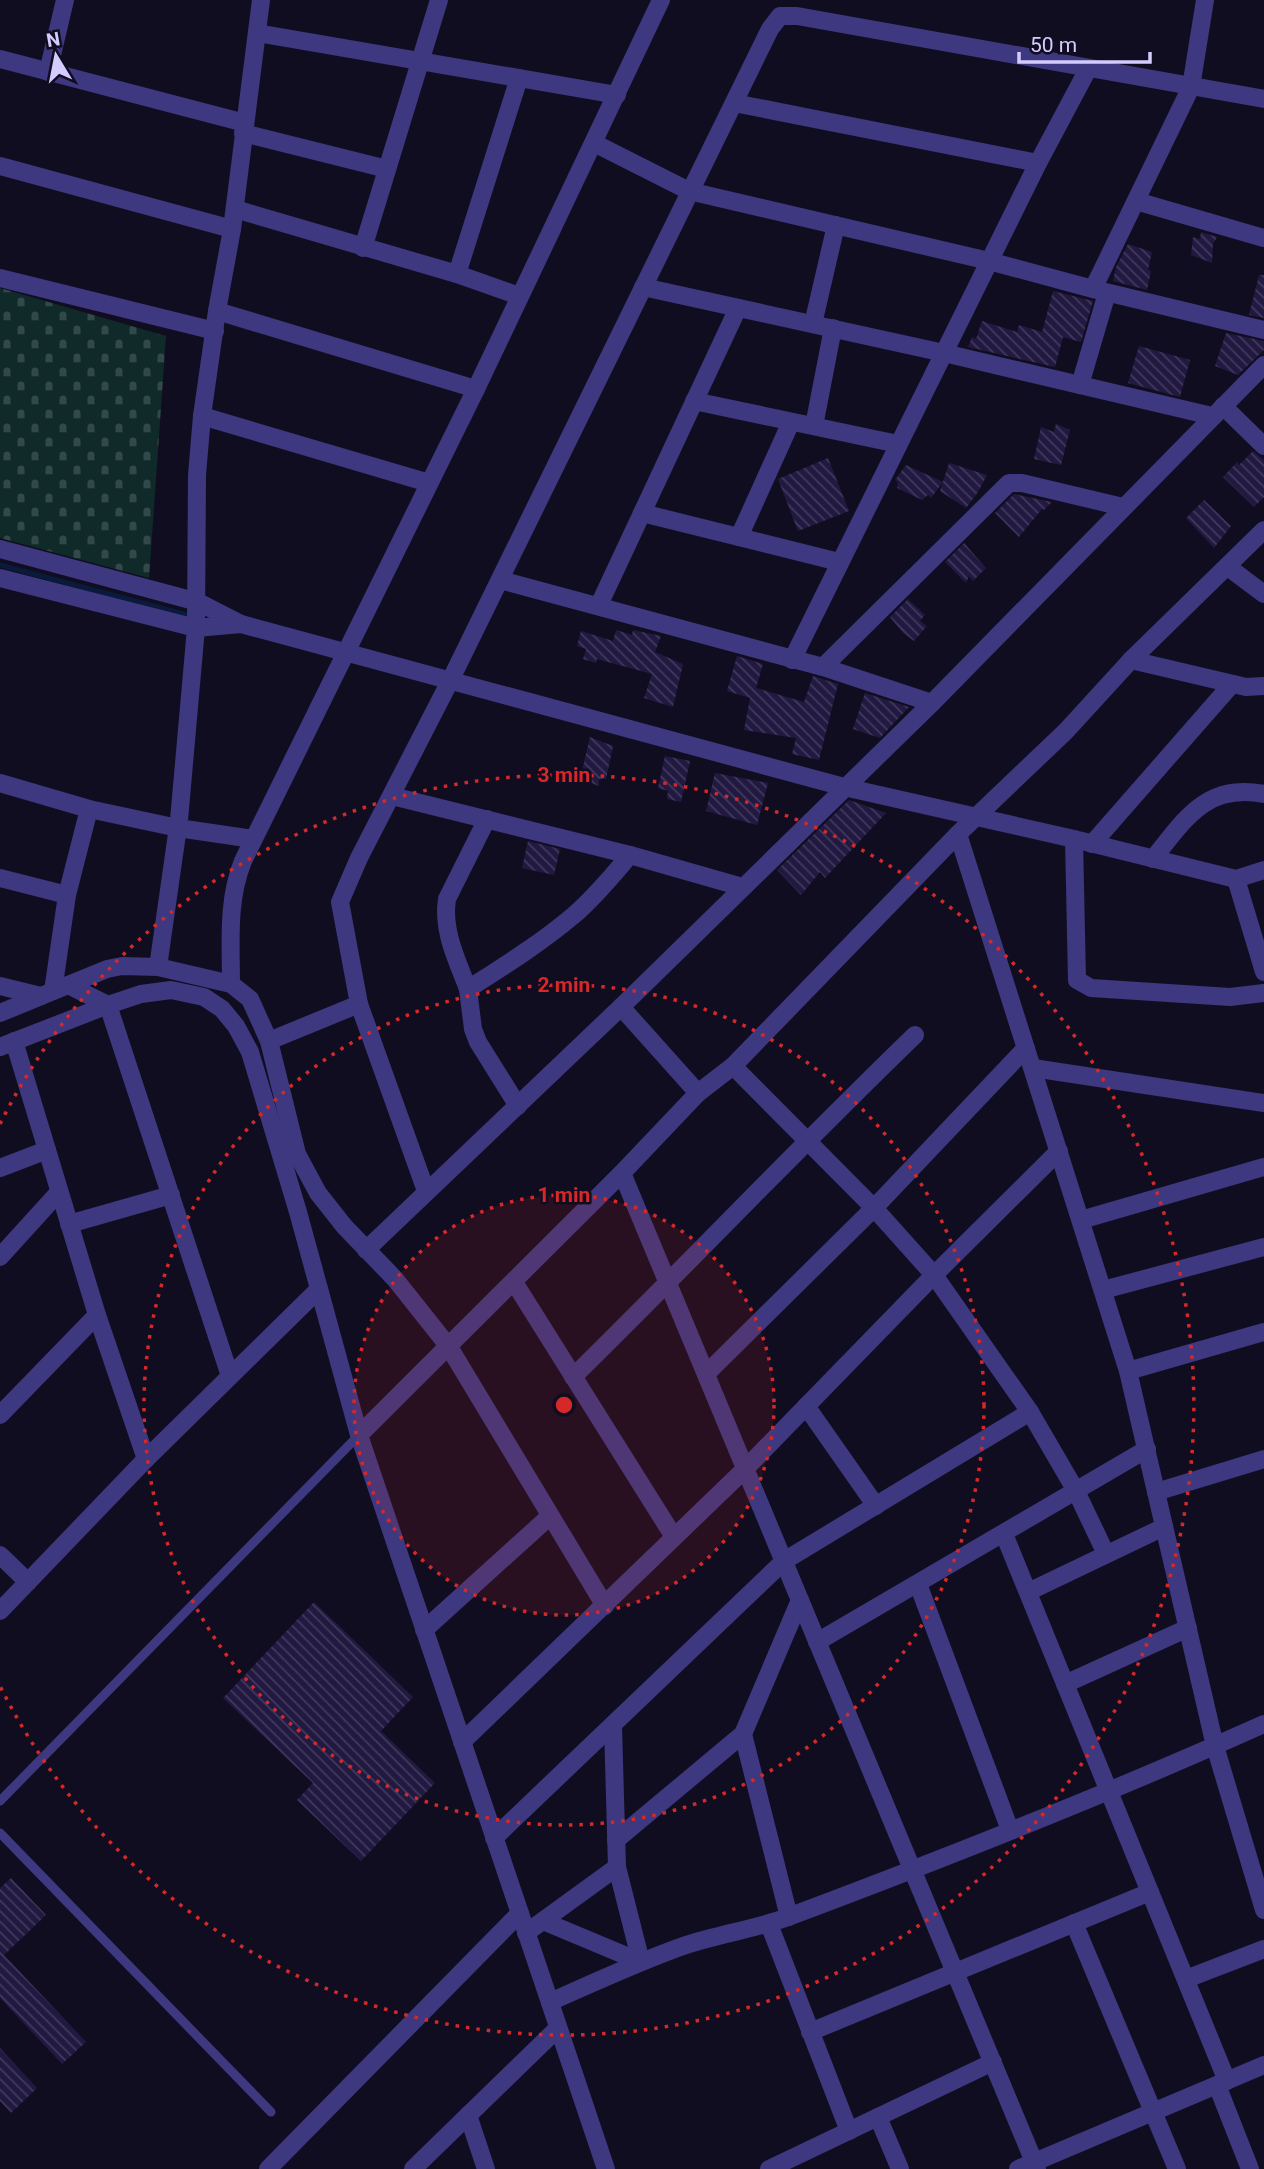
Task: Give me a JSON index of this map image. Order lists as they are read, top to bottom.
{
  "scale_bar": "50 m",
  "north": "top",
  "rings": ["3 min", "2 min", "1 min"]
}
